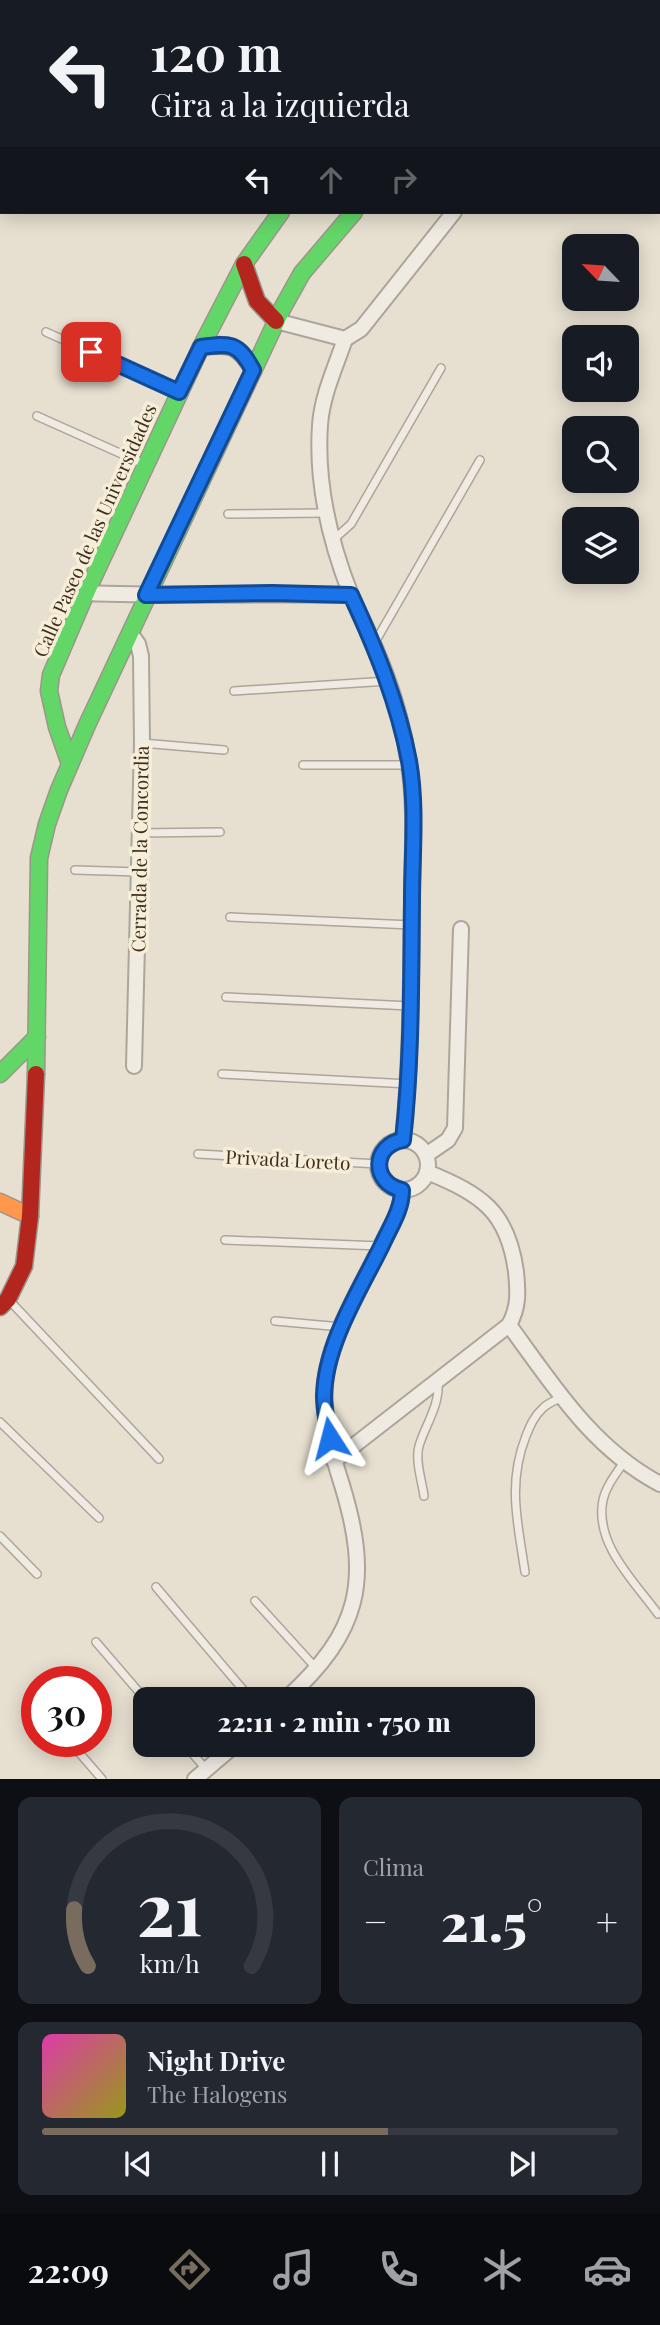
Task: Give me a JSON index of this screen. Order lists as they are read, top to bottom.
{
  "streets": {
    "street": ["Calle Paseo de las Universidades", "Cerrada de la Concordia"],
    "lane": ["Privada Loreto"]
  },
  "north": "top left",
  "page": {
    "turn": ["120 m", "Gira a la izquierda"],
    "limit": "30",
    "trip": "22:11 · 2 min · 750 m",
    "tile": "Clima",
    "heat": ["−", "21.5°", "+"],
    "song": ["Night Drive", "The Halogens"],
    "tabs": "22:09",
    "gauge": ["21", "km/h"]
  }
}
